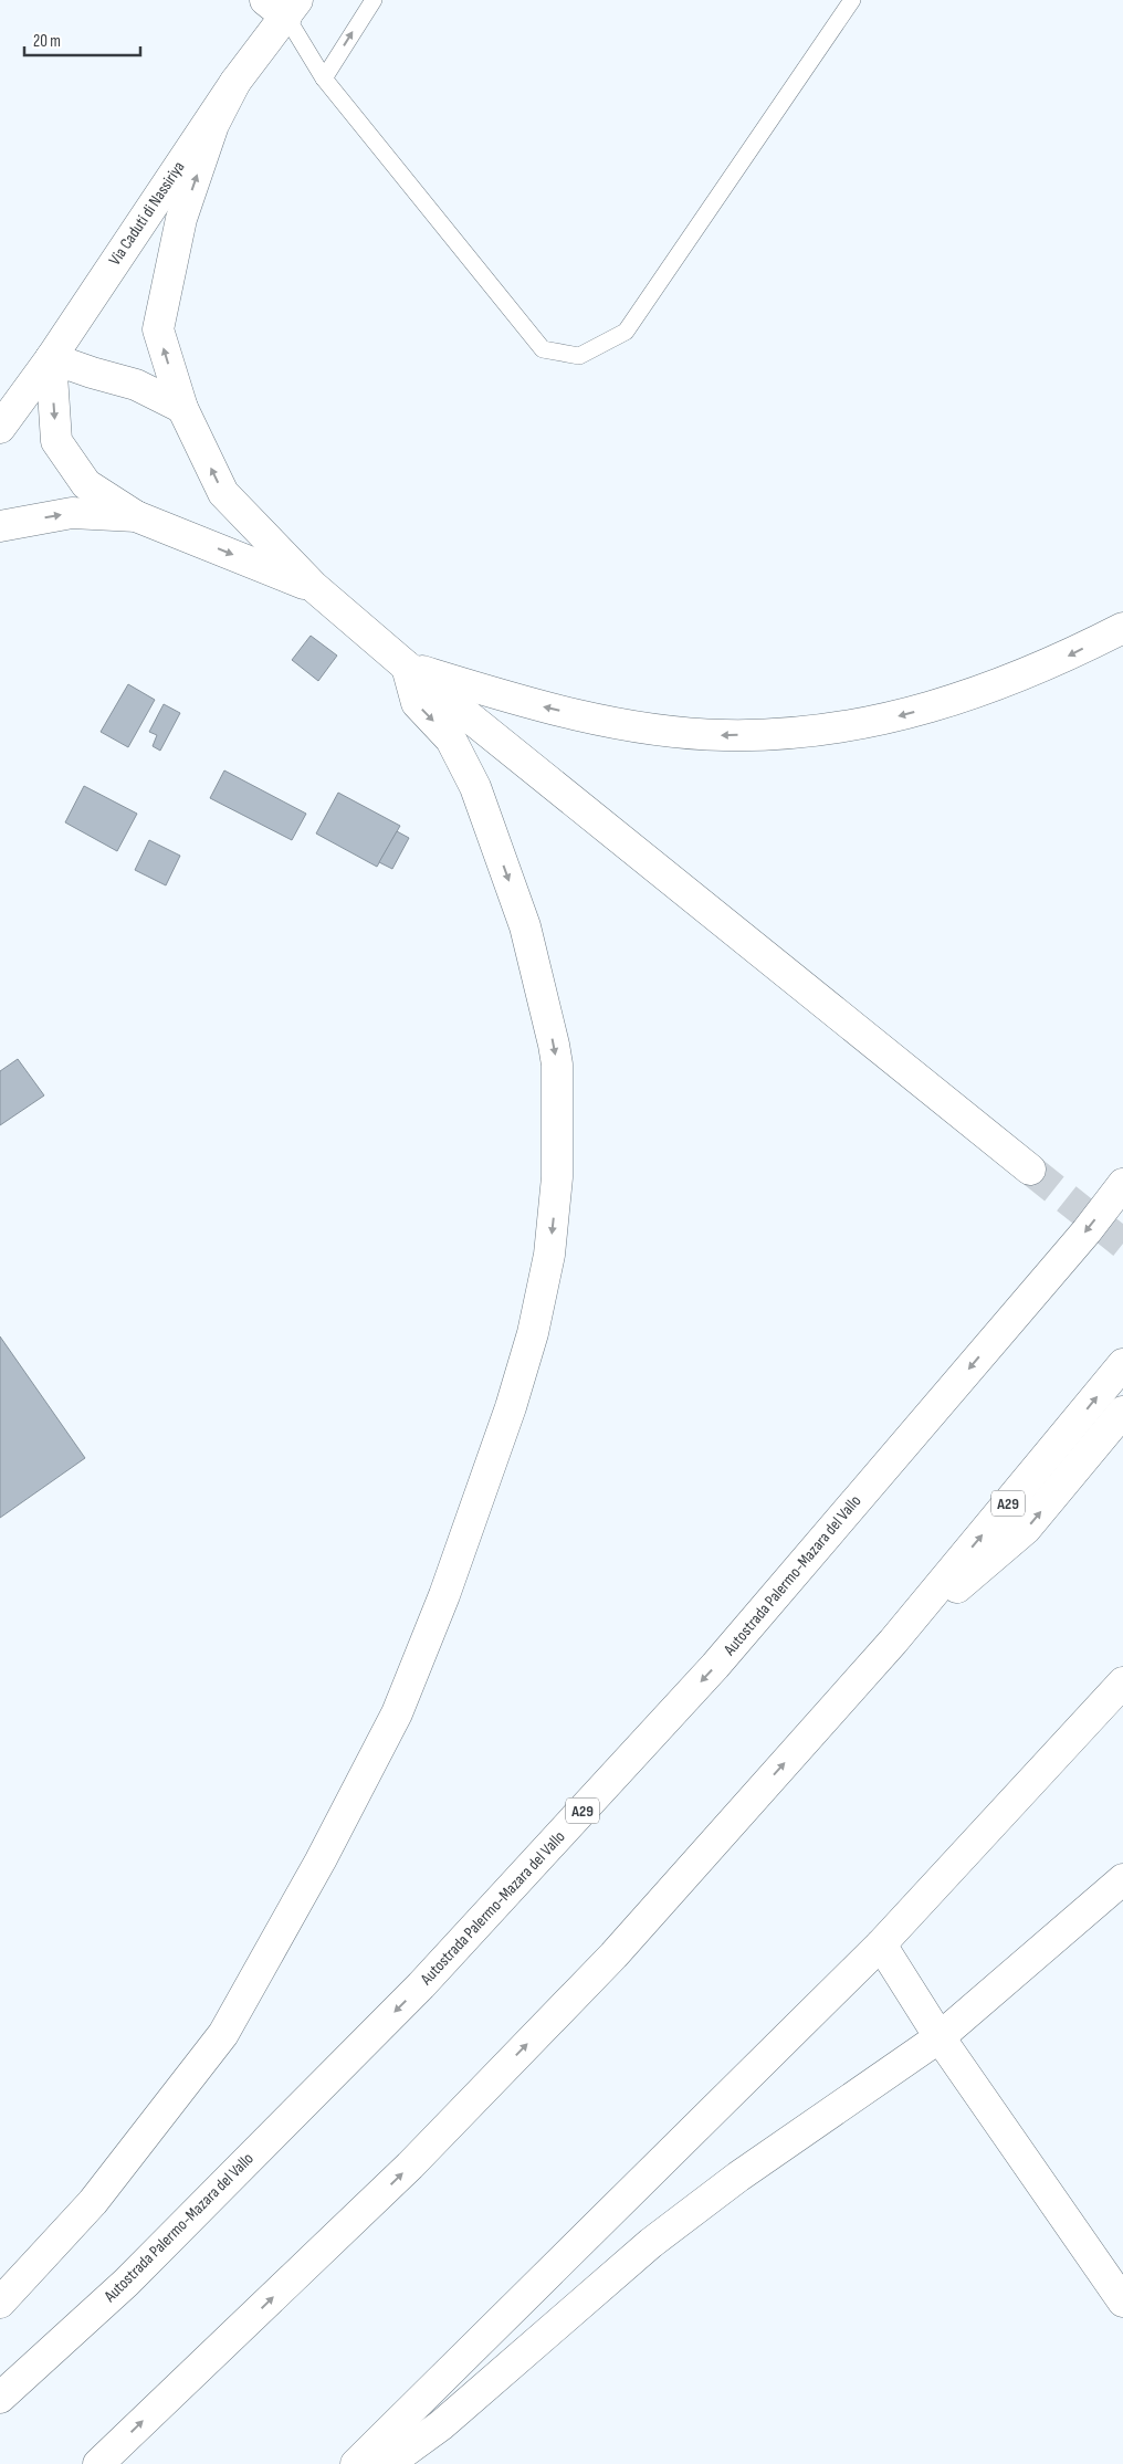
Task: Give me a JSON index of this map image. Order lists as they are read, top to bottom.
{
  "streets": {
    "main road": ["Via Caduti di Nassiriya", "A29", "Autostrada Palermo-Mazara del Vallo"]
  },
  "scale_bar": "20 m"
}
